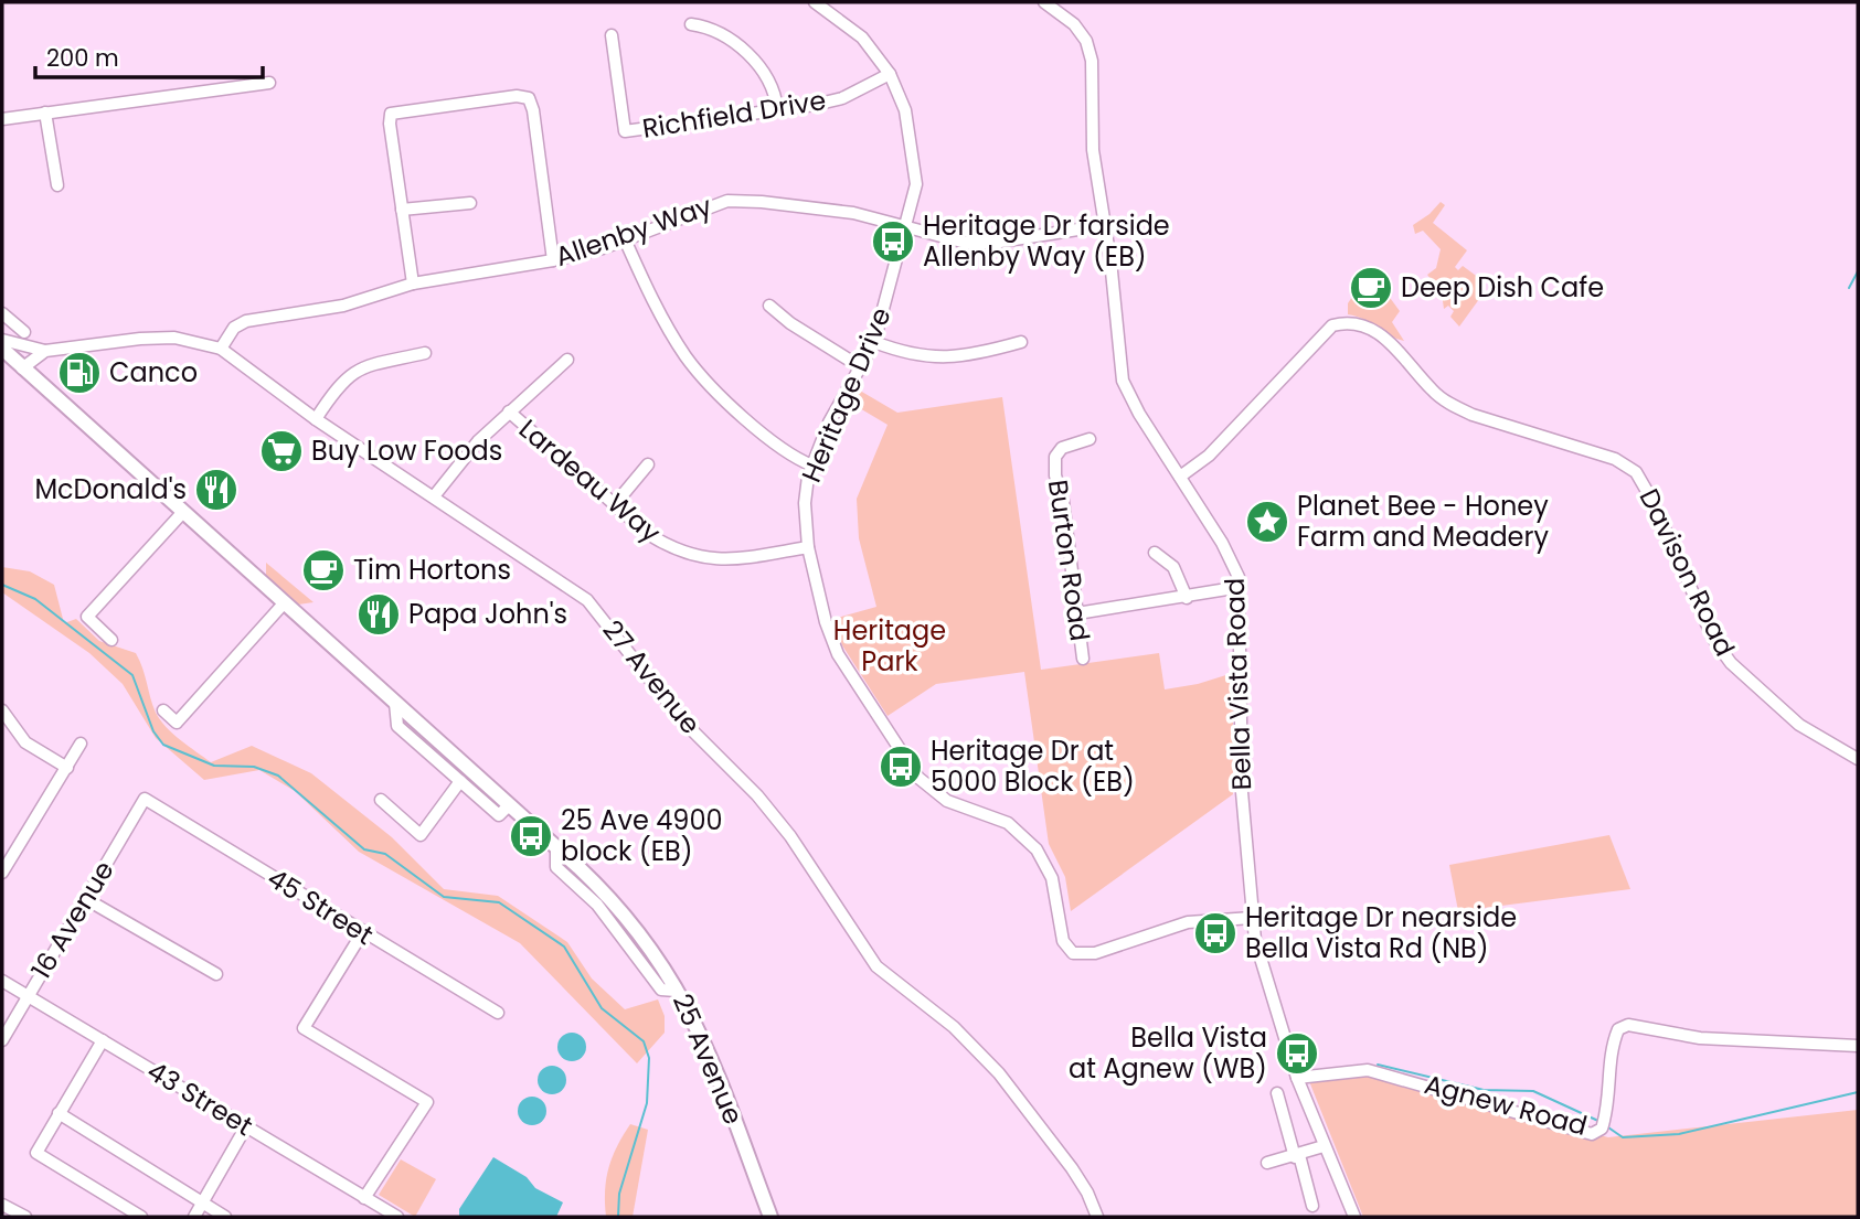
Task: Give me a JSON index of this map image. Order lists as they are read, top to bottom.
{
  "streets": {
    "main road": ["25 Avenue"],
    "street": [
      "Richfield Drive",
      "Allenby Way",
      "Heritage Drive",
      "Lardeau Way",
      "Burton Road",
      "Davison Road",
      "27 Avenue",
      "Bella Vista Road",
      "45 Street",
      "16 Avenue",
      "43 Street",
      "Agnew Road"
    ]
  },
  "crossings": [
    ["Richfield Drive", "Heritage Drive"],
    ["Allenby Way", "Heritage Drive"],
    ["Allenby Way", "27 Avenue"],
    ["Allenby Way", "Bella Vista Road"],
    ["Heritage Drive", "Lardeau Way"],
    ["Heritage Drive", "Bella Vista Road"],
    ["Davison Road", "Bella Vista Road"],
    ["Bella Vista Road", "Agnew Road"],
    ["45 Street", "16 Avenue"],
    ["16 Avenue", "43 Street"]
  ],
  "parks": ["Heritage Park"],
  "places": {
    "bus stop": [
      "Heritage Dr farside Allenby Way (EB)",
      "Heritage Dr at 5000 Block (EB)",
      "25 Ave 4900 block (EB)",
      "Heritage Dr nearside Bella Vista Rd (NB)",
      "Bella Vista at Agnew (WB)"
    ],
    "cafe": ["Deep Dish Cafe", "Tim Hortons"],
    "fuel station": ["Canco"],
    "supermarket": ["Buy Low Foods"],
    "restaurant": ["McDonald's", "Papa John's"],
    "place": ["Planet Bee - Honey Farm and Meadery"]
  },
  "scale_bar": "200 m"
}
